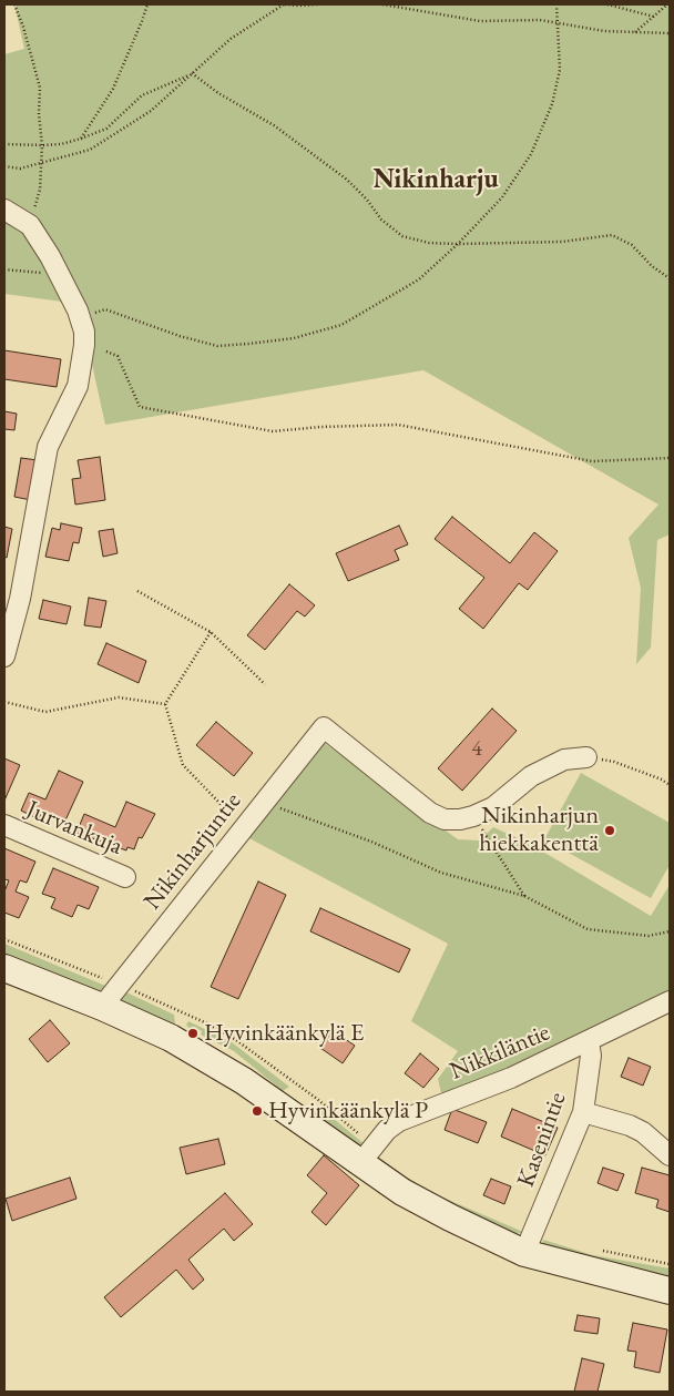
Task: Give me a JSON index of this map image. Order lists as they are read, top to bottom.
{
  "streets": {
    "street": [
      "Jurvankuja",
      "Nikinharjuntie",
      "Nikkiläntie",
      "Kasenintie"
    ]
  },
  "crossings": [
    ["Nikkiläntie", "Kasenintie"]
  ],
  "districts": ["Nikinharju"],
  "places": ["Nikinharjun hiekkakenttä", "Hyvinkäänkylä E", "Hyvinkäänkylä P"],
  "house_numbers": ["4"]
}
